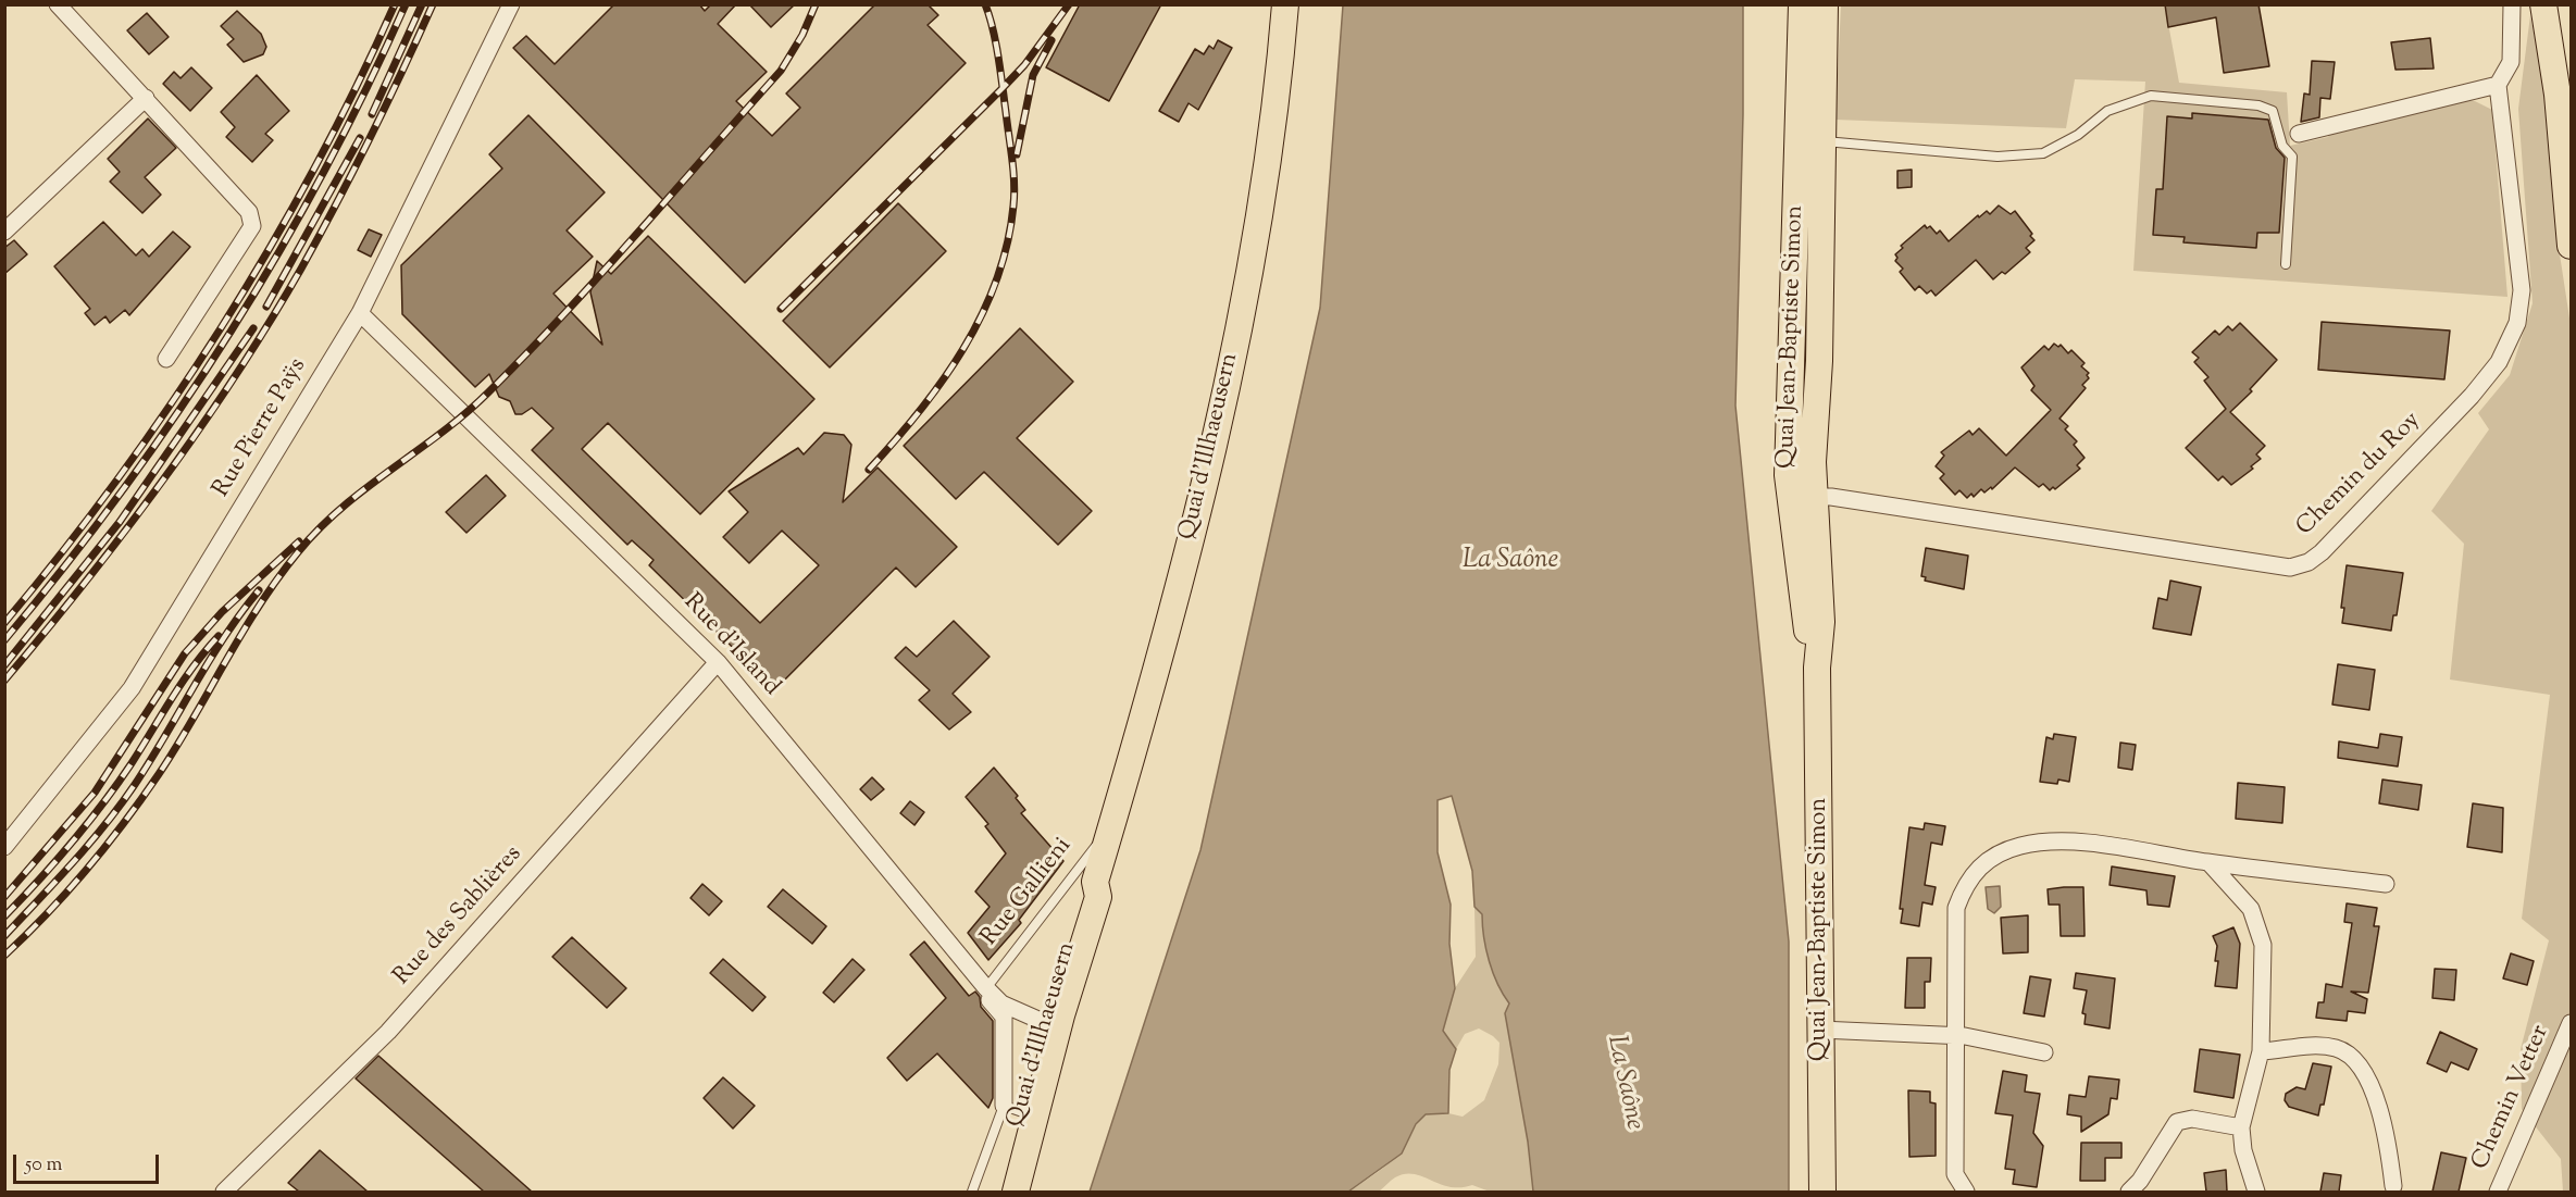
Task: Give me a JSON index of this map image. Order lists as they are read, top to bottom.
{
  "streets": {
    "main road": ["Quai Jean-Baptiste Simon", "Quai d'Illhaeusern"],
    "street": [
      "Rue Pierre Paÿs",
      "Chemin du Roy",
      "Rue d'Island",
      "Rue des Sablières",
      "Chemin Vetter"
    ],
    "lane": ["Rue Gallieni"]
  },
  "crossings": [
    ["Quai Jean-Baptiste Simon", "Chemin du Roy"],
    ["Rue Pierre Paÿs", "Rue d'Island"],
    ["Quai d'Illhaeusern", "Rue d'Island"],
    ["Quai d'Illhaeusern", "Rue Gallieni"],
    ["Rue d'Island", "Rue Gallieni"],
    ["Rue d'Island", "Rue des Sablières"]
  ],
  "water": ["La Saône"],
  "scale_bar": "50 m"
}
